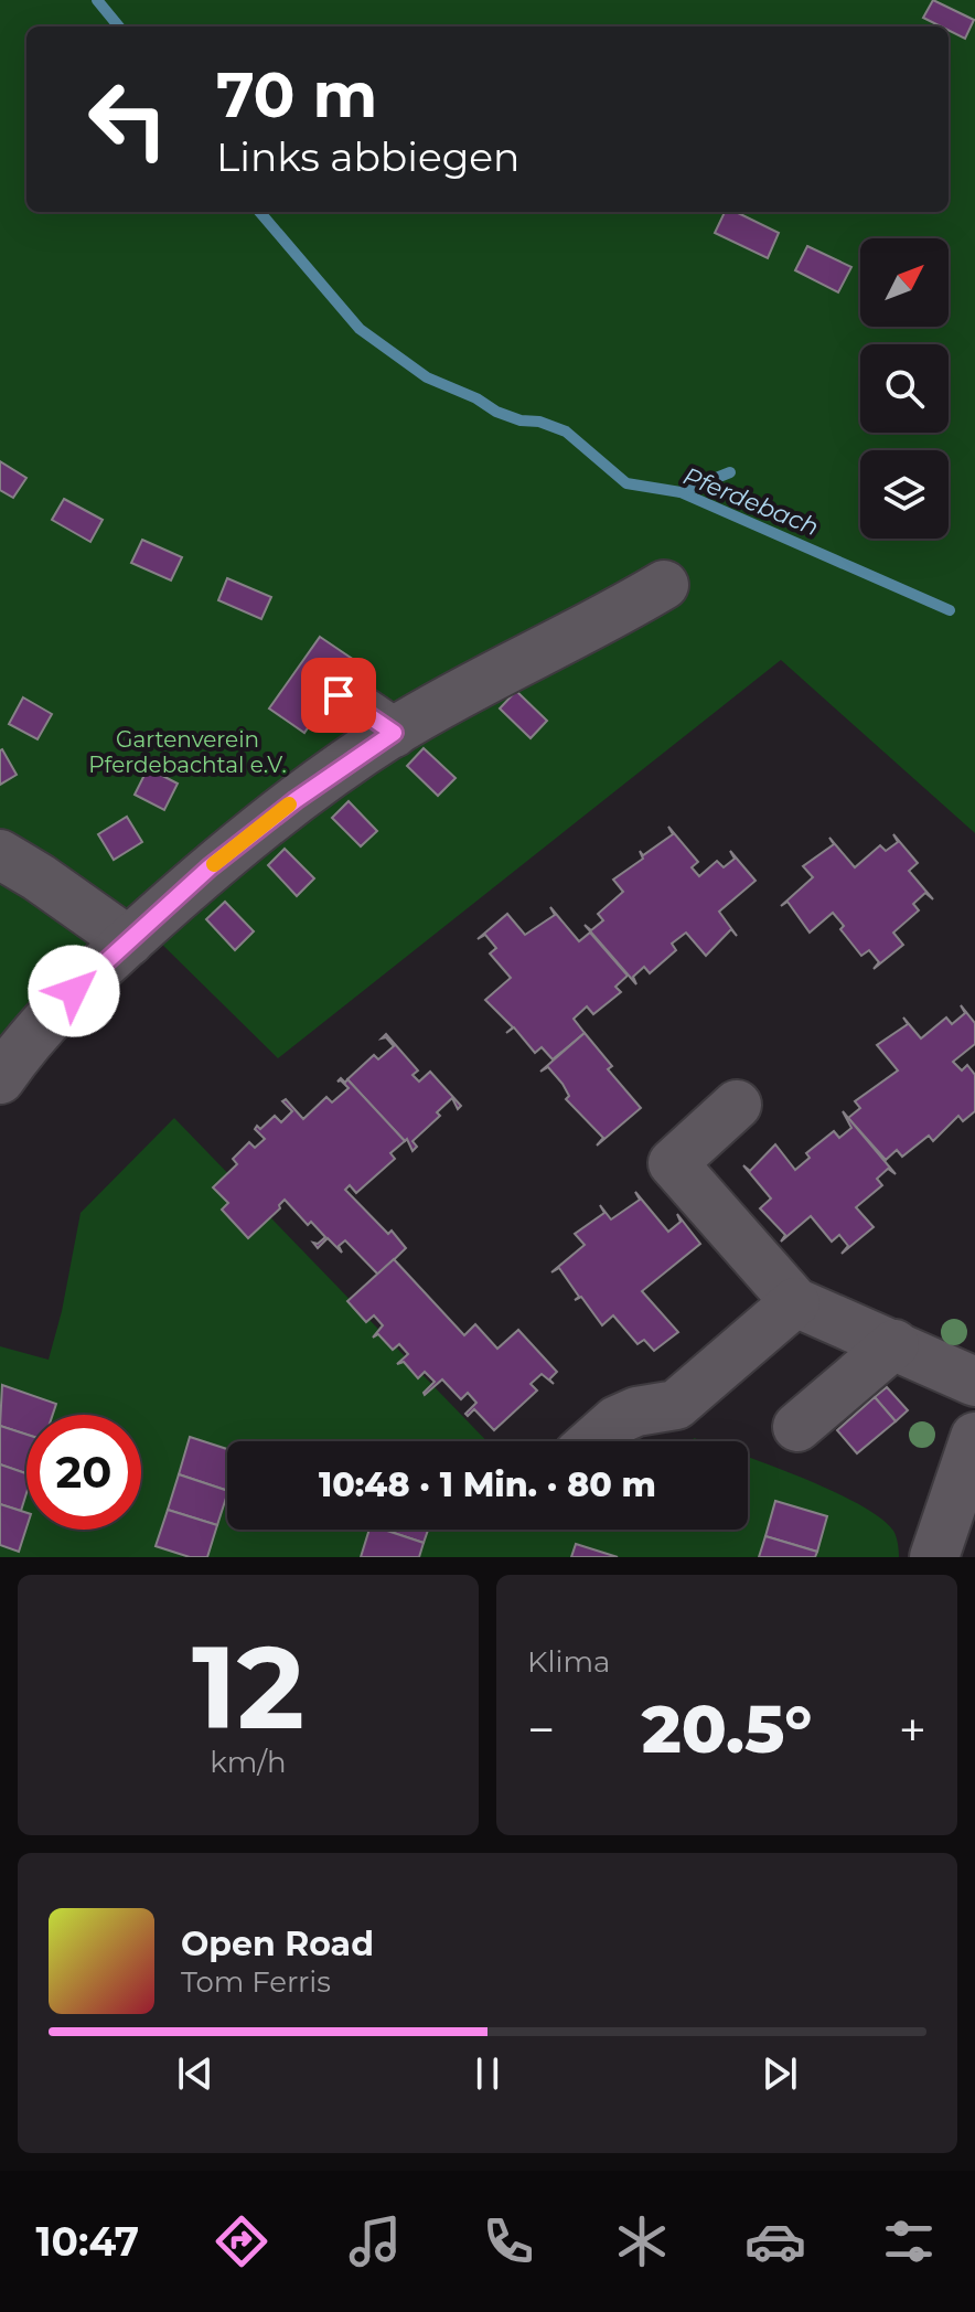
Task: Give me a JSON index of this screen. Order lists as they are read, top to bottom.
{
  "water": ["Pferdebach"],
  "parks": ["Gartenverein Pferdebachtal e.V."],
  "north": "top right",
  "page": {
    "turn": ["70 m", "Links abbiegen"],
    "limit": "20",
    "trip": "10:48 · 1 Min. · 80 m",
    "tile": [
      ["12", "km/h"],
      "Klima"
    ],
    "heat": ["−", "20.5°", "+"],
    "song": ["Open Road", "Tom Ferris"],
    "tabs": "10:47"
  }
}
